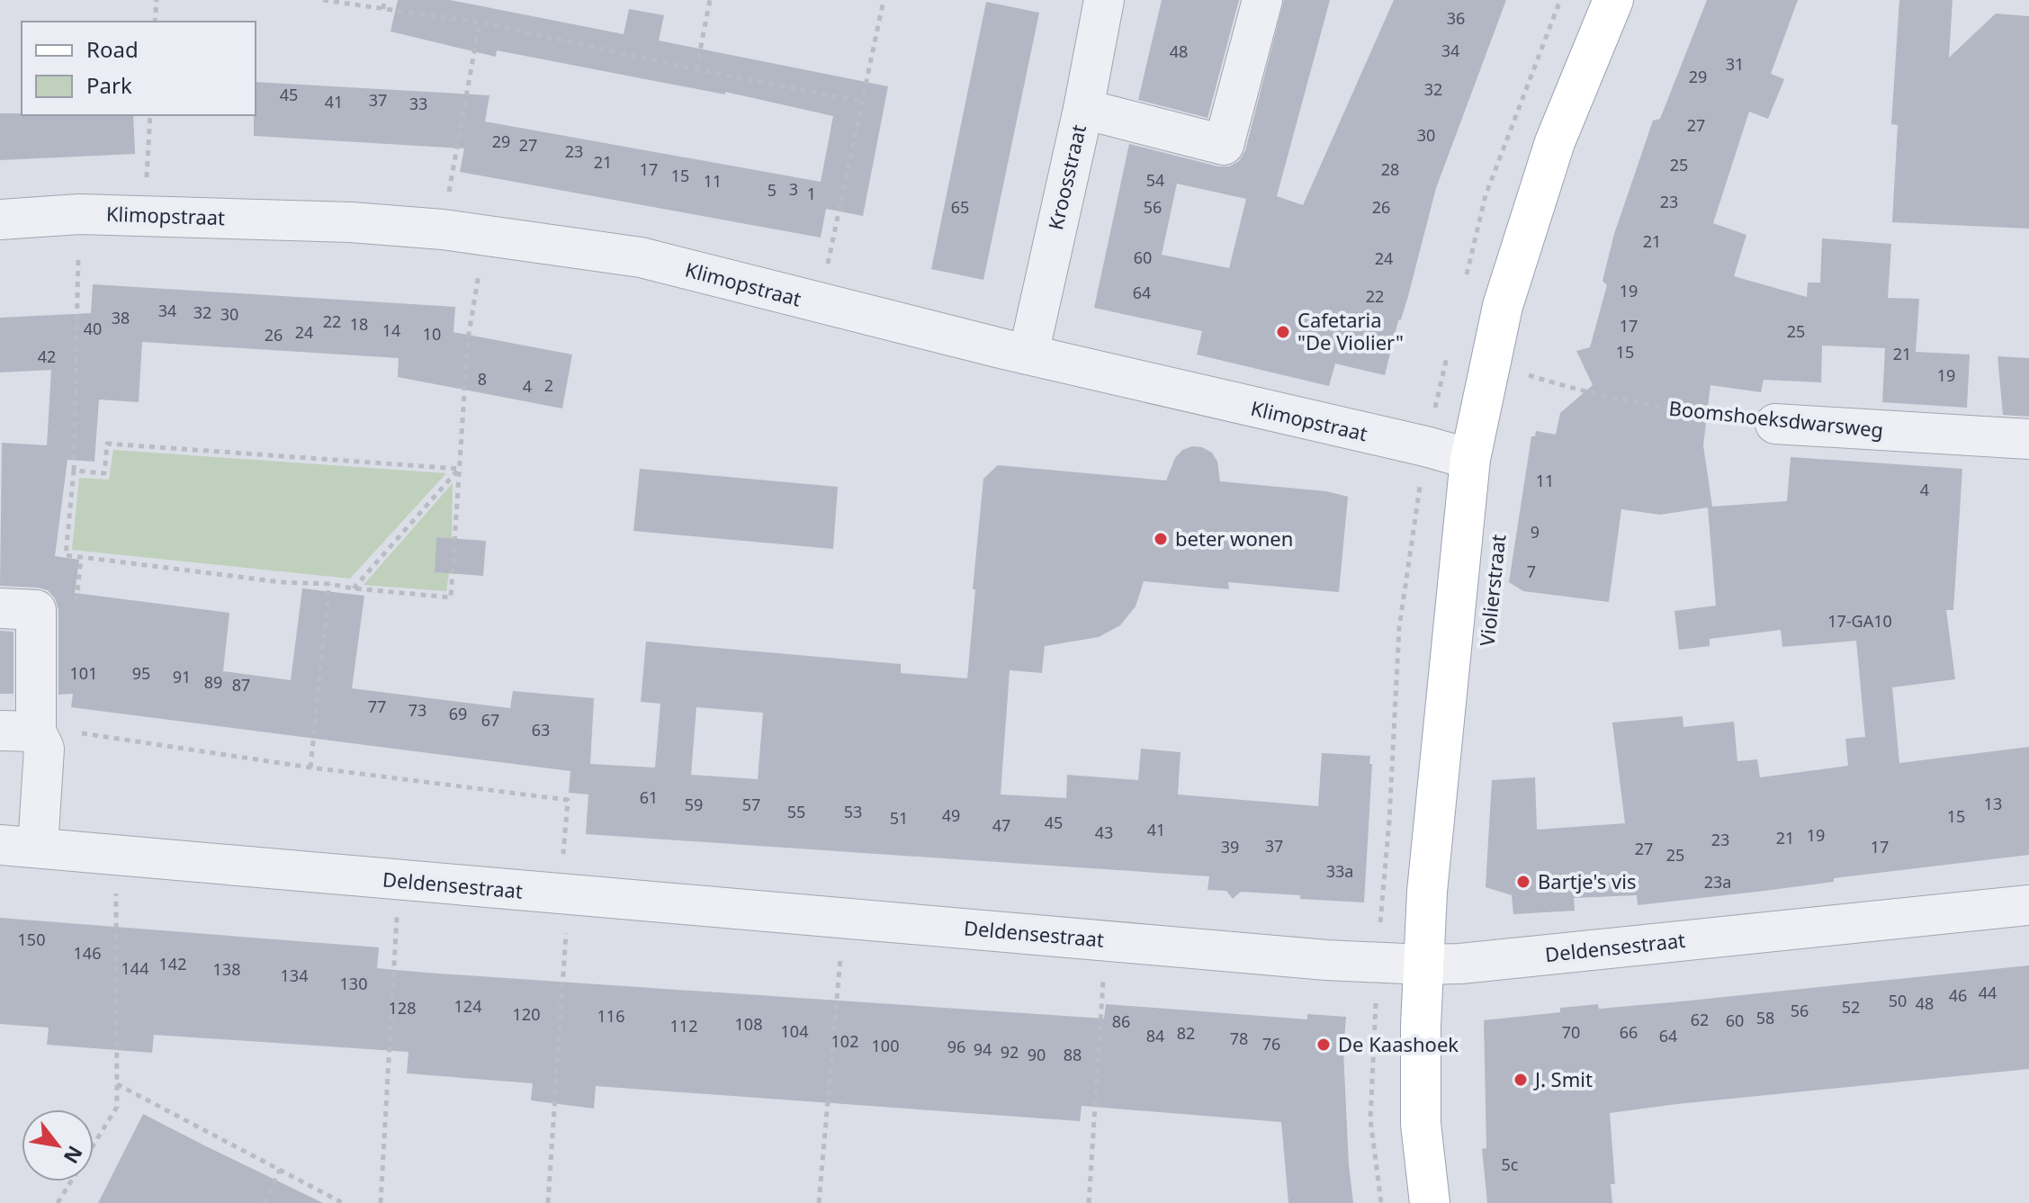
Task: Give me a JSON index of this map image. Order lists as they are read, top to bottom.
{
  "streets": {
    "main road": ["Violierstraat"],
    "street": [
      "Kroosstraat",
      "Klimopstraat",
      "Boomshoeksdwarsweg",
      "Deldensestraat"
    ]
  },
  "crossings": [
    ["Kroosstraat", "Klimopstraat"],
    ["Klimopstraat", "Violierstraat"],
    ["Violierstraat", "Deldensestraat"]
  ],
  "places": [
    "Cafetaria \"De Violier\"",
    "beter wonen",
    "Bartje's vis",
    "De Kaashoek",
    "J. Smit"
  ],
  "house_numbers": [
    "36",
    "34",
    "48",
    "31",
    "29",
    "32",
    "45",
    "37",
    "41",
    "33",
    "27",
    "30",
    "29",
    "27",
    "23",
    "21",
    "25",
    "17",
    "28",
    "15",
    "54",
    "11",
    "3",
    "5",
    "1",
    "23",
    "65",
    "56",
    "26",
    "21",
    "60",
    "24",
    "19",
    "64",
    "22",
    "34",
    "32",
    "30",
    "38",
    "22",
    "18",
    "17",
    "40",
    "14",
    "25",
    "24",
    "10",
    "26",
    "15",
    "21",
    "42",
    "19",
    "8",
    "2",
    "4",
    "11",
    "4",
    "9",
    "7",
    "17-GA10",
    "101",
    "95",
    "91",
    "89",
    "87",
    "77",
    "73",
    "69",
    "67",
    "63",
    "61",
    "13",
    "59",
    "57",
    "55",
    "53",
    "49",
    "15",
    "51",
    "45",
    "47",
    "41",
    "43",
    "19",
    "21",
    "23",
    "37",
    "39",
    "17",
    "27",
    "25",
    "33a",
    "23a",
    "150",
    "146",
    "142",
    "144",
    "138",
    "134",
    "130",
    "44",
    "46",
    "50",
    "48",
    "124",
    "52",
    "128",
    "56",
    "120",
    "116",
    "58",
    "62",
    "60",
    "86",
    "108",
    "112",
    "104",
    "70",
    "66",
    "82",
    "84",
    "64",
    "78",
    "102",
    "76",
    "100",
    "96",
    "94",
    "92",
    "90",
    "88",
    "5c"
  ],
  "legend": ["Road", "Park"],
  "north": "bottom right"
}
